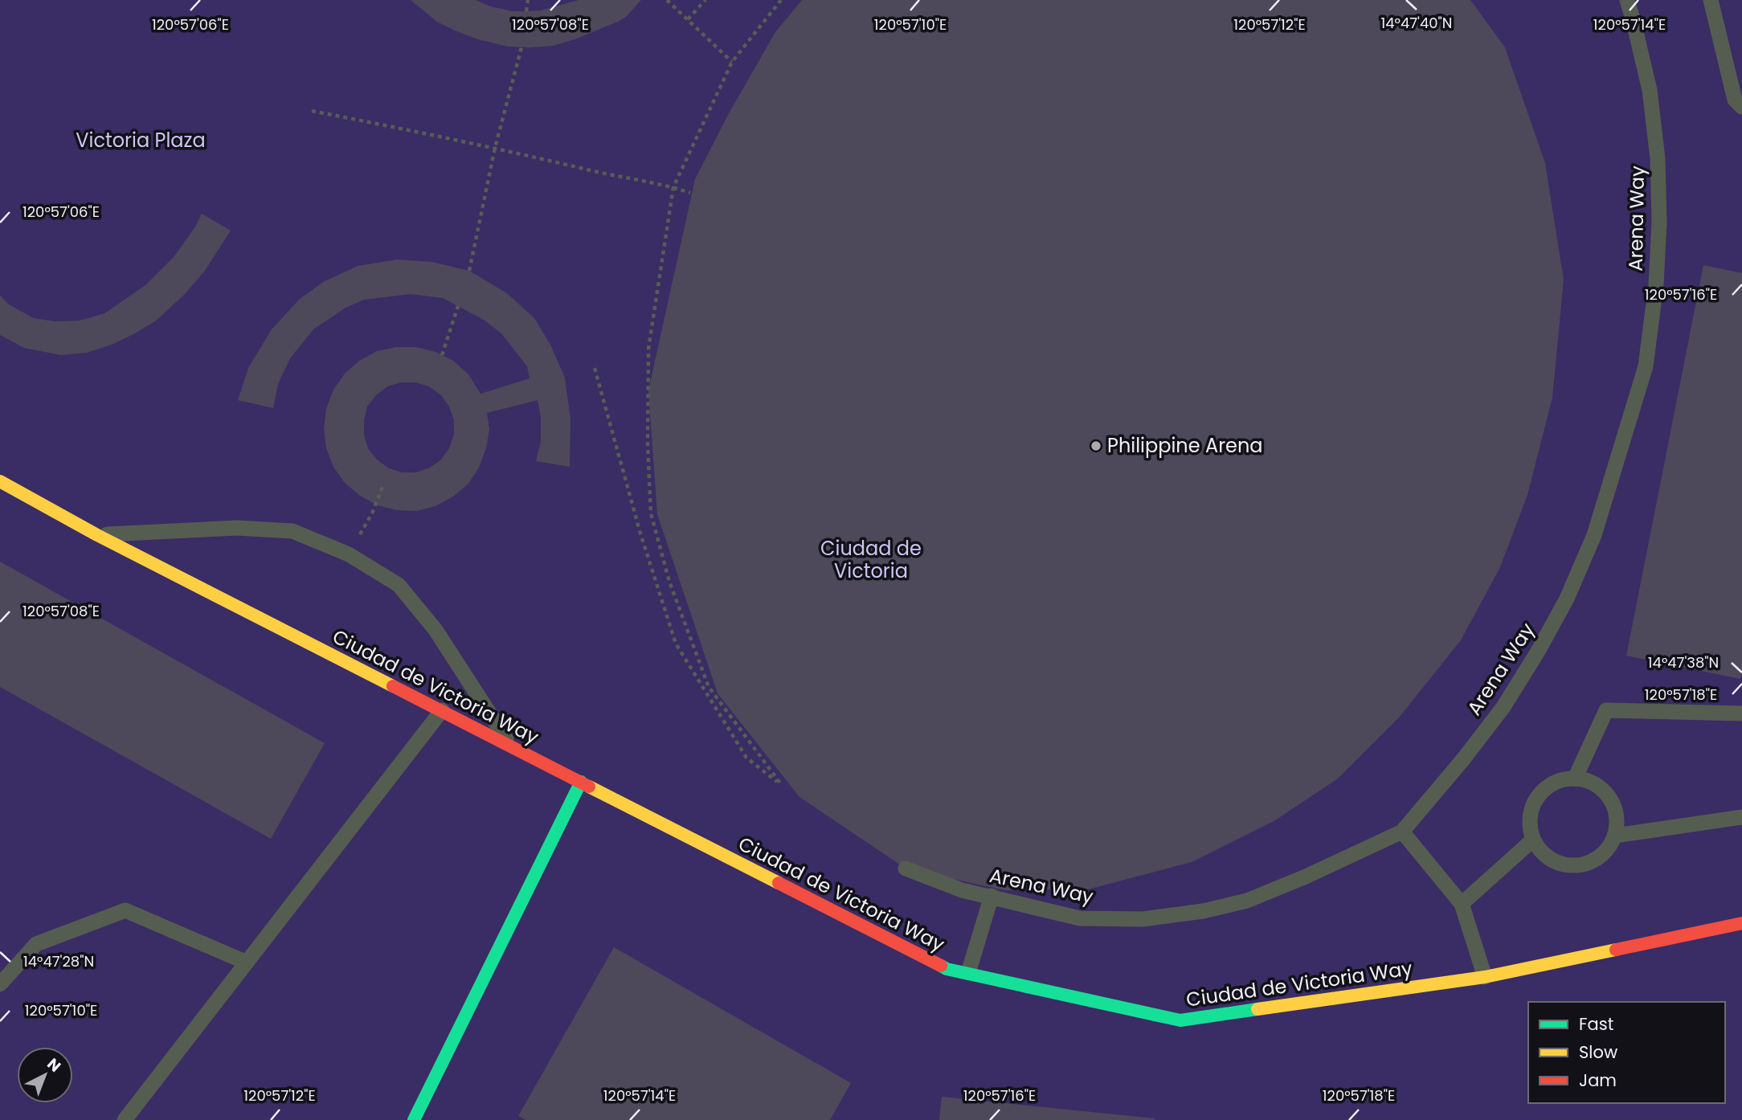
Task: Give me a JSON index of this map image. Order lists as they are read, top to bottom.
{
  "streets": {
    "street": ["Ciudad de Victoria Way"],
    "lane": ["Arena Way"]
  },
  "parks": ["Victoria Plaza", "Ciudad de Victoria"],
  "places": ["Philippine Arena"],
  "legend": ["Fast", "Slow", "Jam"],
  "north": "top right",
  "coordinates": [
    "14°47'40\"N",
    "120°57'06\"E",
    "120°57'10\"E",
    "120°57'12\"E",
    "120°57'14\"E",
    "120°57'08\"E",
    "120°57'16\"E",
    "14°47'38\"N",
    "120°57'18\"E",
    "14°47'28\"N"
  ]
}
